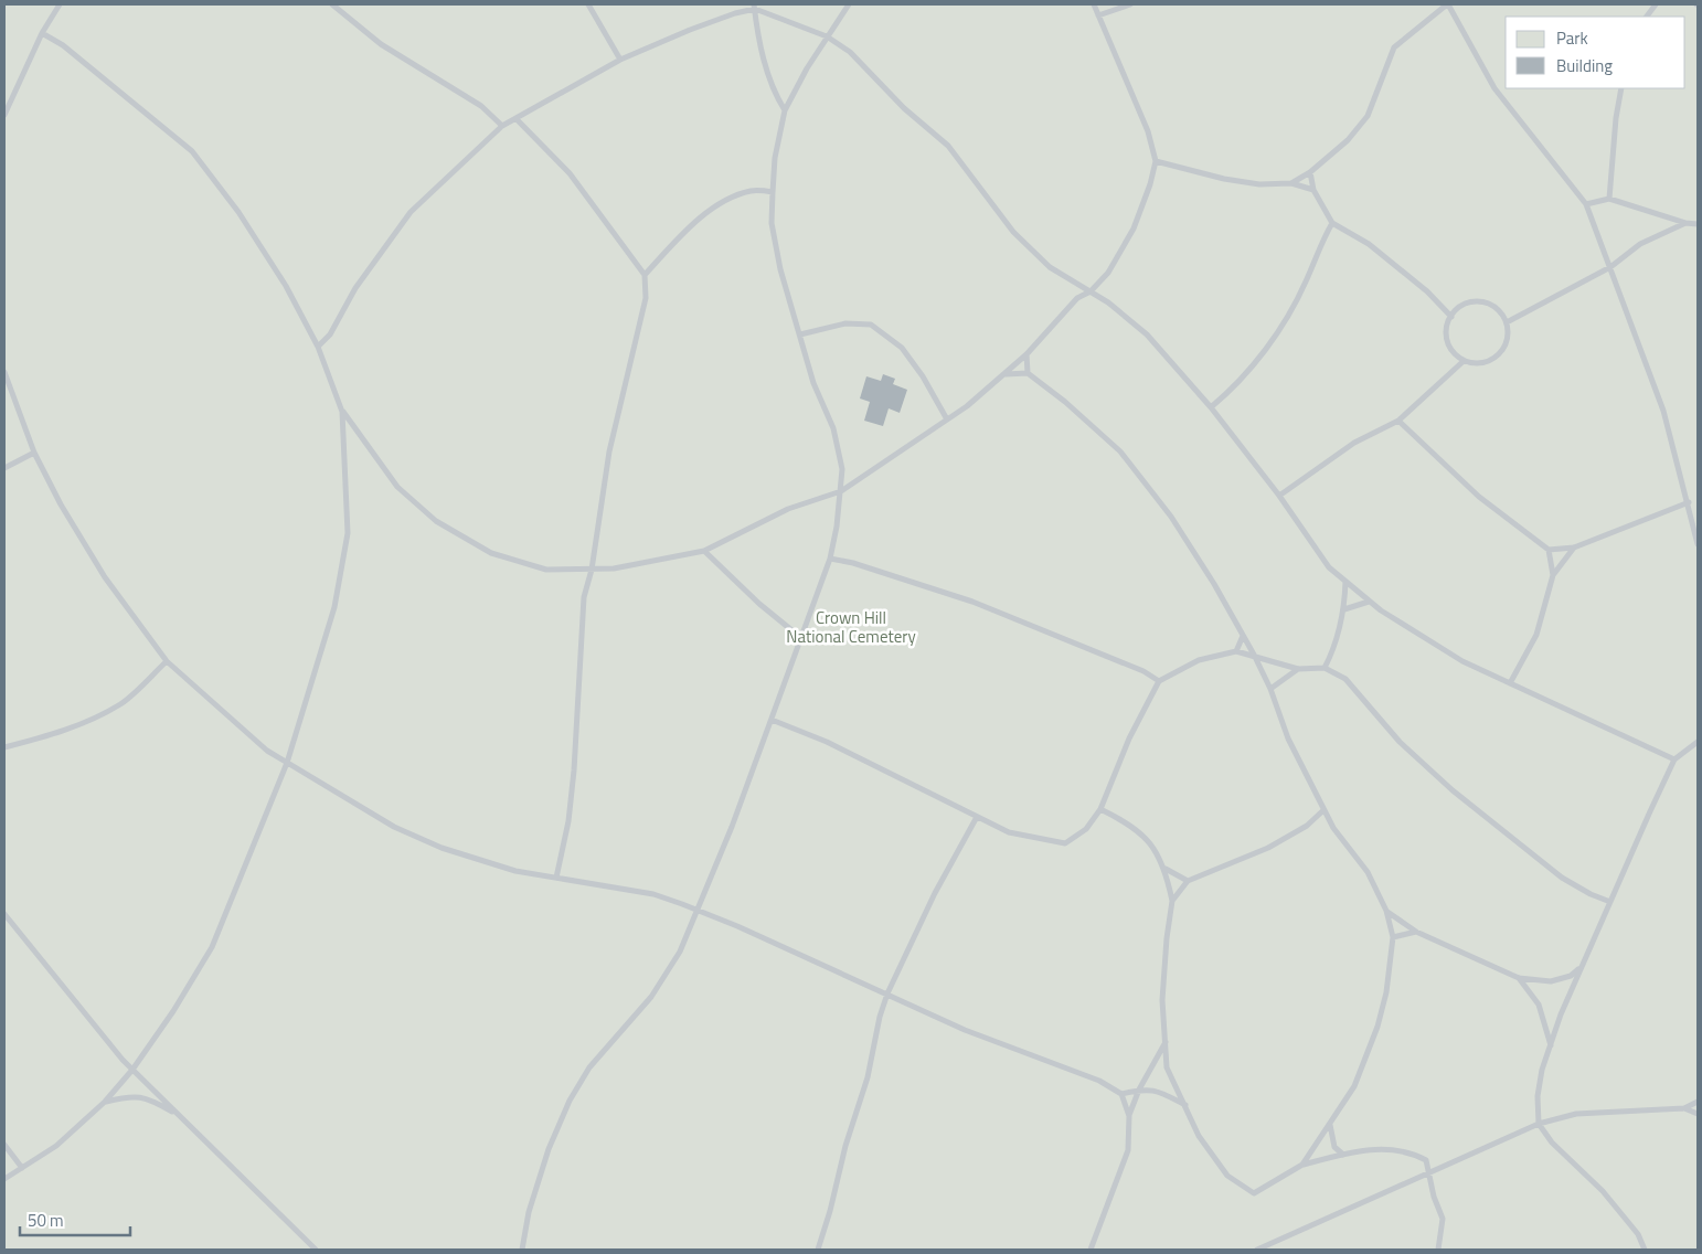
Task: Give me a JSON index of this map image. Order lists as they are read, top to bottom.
{
  "parks": ["Crown Hill National Cemetery"],
  "legend": ["Park", "Building"],
  "scale_bar": "50 m"
}
